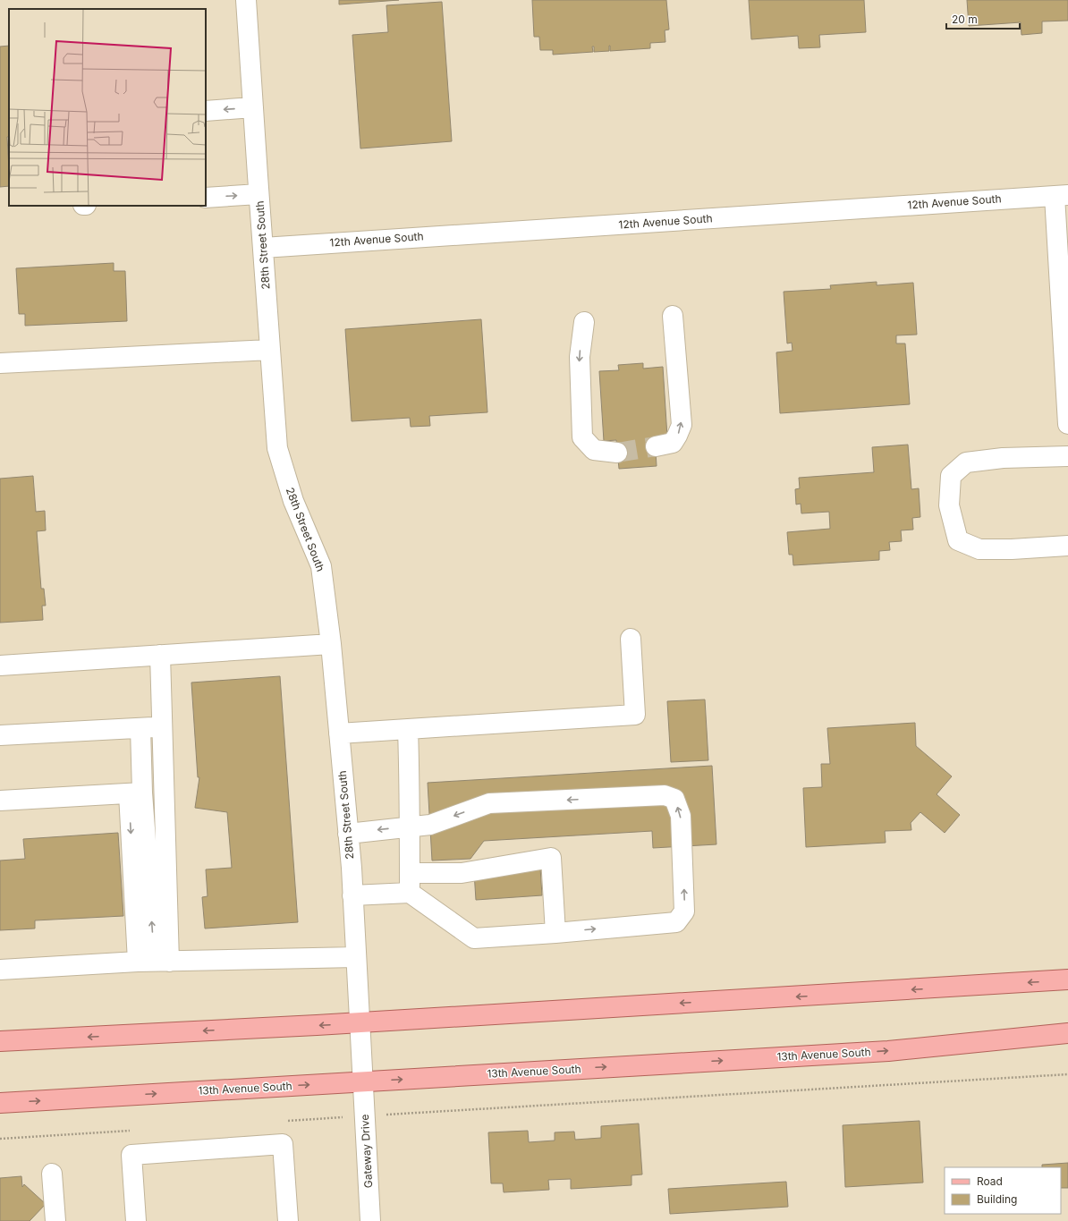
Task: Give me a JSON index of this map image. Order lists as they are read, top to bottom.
{
  "streets": {
    "main road": ["13th Avenue South"],
    "street": ["12th Avenue South", "28th Street South", "Gateway Drive"]
  },
  "crossings": [
    ["12th Avenue South", "28th Street South"],
    ["28th Street South", "13th Avenue South"],
    ["28th Street South", "Gateway Drive"],
    ["13th Avenue South", "Gateway Drive"]
  ],
  "legend": ["Road", "Building"],
  "scale_bar": "20 m"
}
